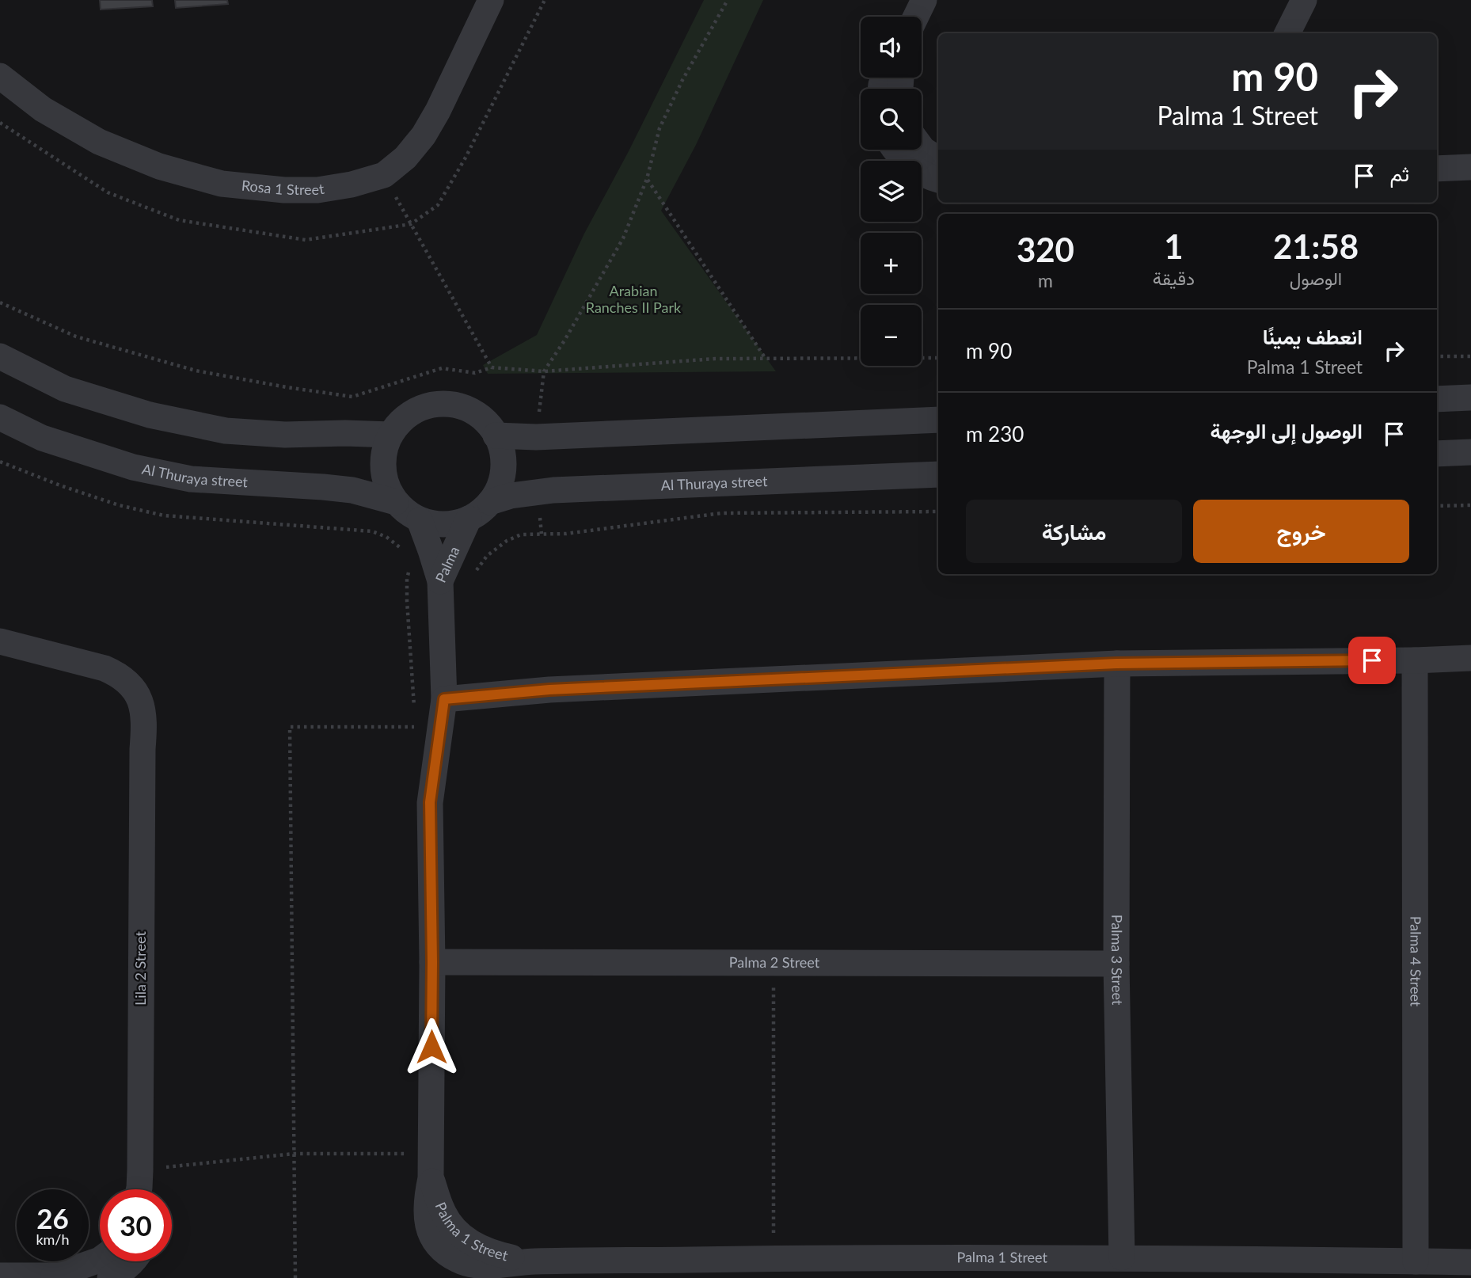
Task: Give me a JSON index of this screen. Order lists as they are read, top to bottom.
{
  "streets": {
    "street": [
      "Rosa 1 Street",
      "Al Thuraya street",
      "Palma",
      "Palma 3 Street",
      "Palma 4 Street",
      "Palma 2 Street",
      "Lila 2 Street",
      "Palma 1 Street"
    ]
  },
  "crossings": [
    ["Al Thuraya street", "Palma"],
    ["Palma", "Palma 1 Street"],
    ["Palma 3 Street", "Palma 2 Street"],
    ["Palma 3 Street", "Palma 1 Street"],
    ["Palma 4 Street", "Palma 1 Street"],
    ["Palma 2 Street", "Palma 1 Street"]
  ],
  "parks": ["Arabian Ranches II Park"],
  "page": {
    "map_buttons": ["+", "−"],
    "turn": ["90 m", "Palma 1 Street"],
    "then": "ثم",
    "eta": [
      "21:58",
      "الوصول",
      "1",
      "دقيقة",
      "320",
      "m"
    ],
    "list": [
      {
        "name": "انعطف يمينًا",
        "note": "Palma 1 Street",
        "value": "90 m"
      },
      {
        "name": "الوصول إلى الوجهة",
        "value": "230 m"
      }
    ],
    "buttons": ["خروج", "مشاركة"],
    "speed": "26 km/h",
    "limit": "30"
  }
}
